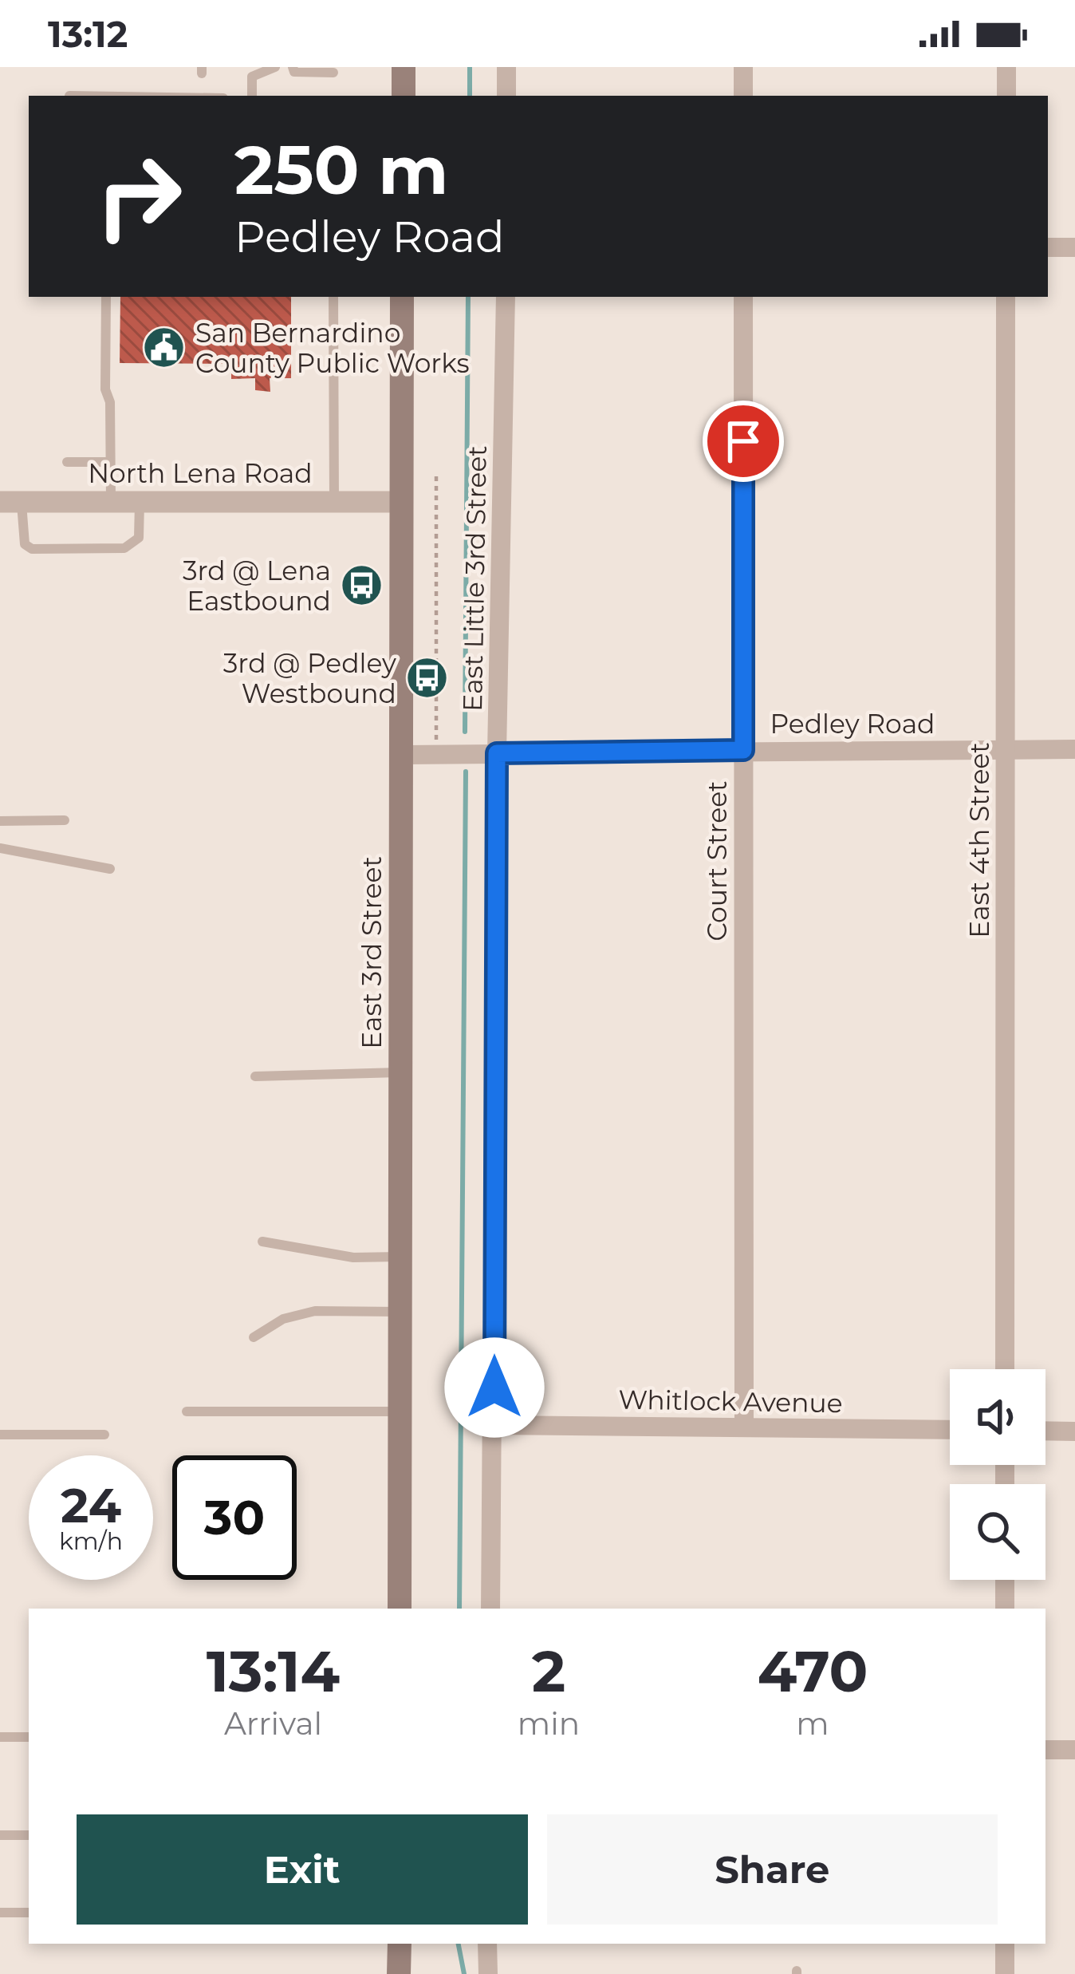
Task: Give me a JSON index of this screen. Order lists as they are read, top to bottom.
{
  "streets": {
    "main road": ["East 3rd Street"],
    "street": [
      "North Lena Road",
      "East Little 3rd Street",
      "Pedley Road",
      "East 4th Street",
      "Court Street",
      "Whitlock Avenue"
    ]
  },
  "crossings": [
    ["North Lena Road", "East 3rd Street"],
    ["East Little 3rd Street", "Pedley Road"],
    ["East Little 3rd Street", "Whitlock Avenue"],
    ["Pedley Road", "East 4th Street"],
    ["Pedley Road", "Court Street"],
    ["Pedley Road", "East 3rd Street"],
    ["Court Street", "Whitlock Avenue"]
  ],
  "places": {
    "public building": ["San Bernardino County Public Works"],
    "bus stop": ["3rd @ Lena Eastbound", "3rd @ Pedley Westbound"]
  },
  "page": {
    "status": "13:12",
    "turn": ["250 m", "Pedley Road"],
    "speed": "24 km/h",
    "limit": "30",
    "eta": [
      "13:14",
      "Arrival",
      "2",
      "min",
      "470",
      "m"
    ],
    "buttons": ["Exit", "Share"]
  }
}
